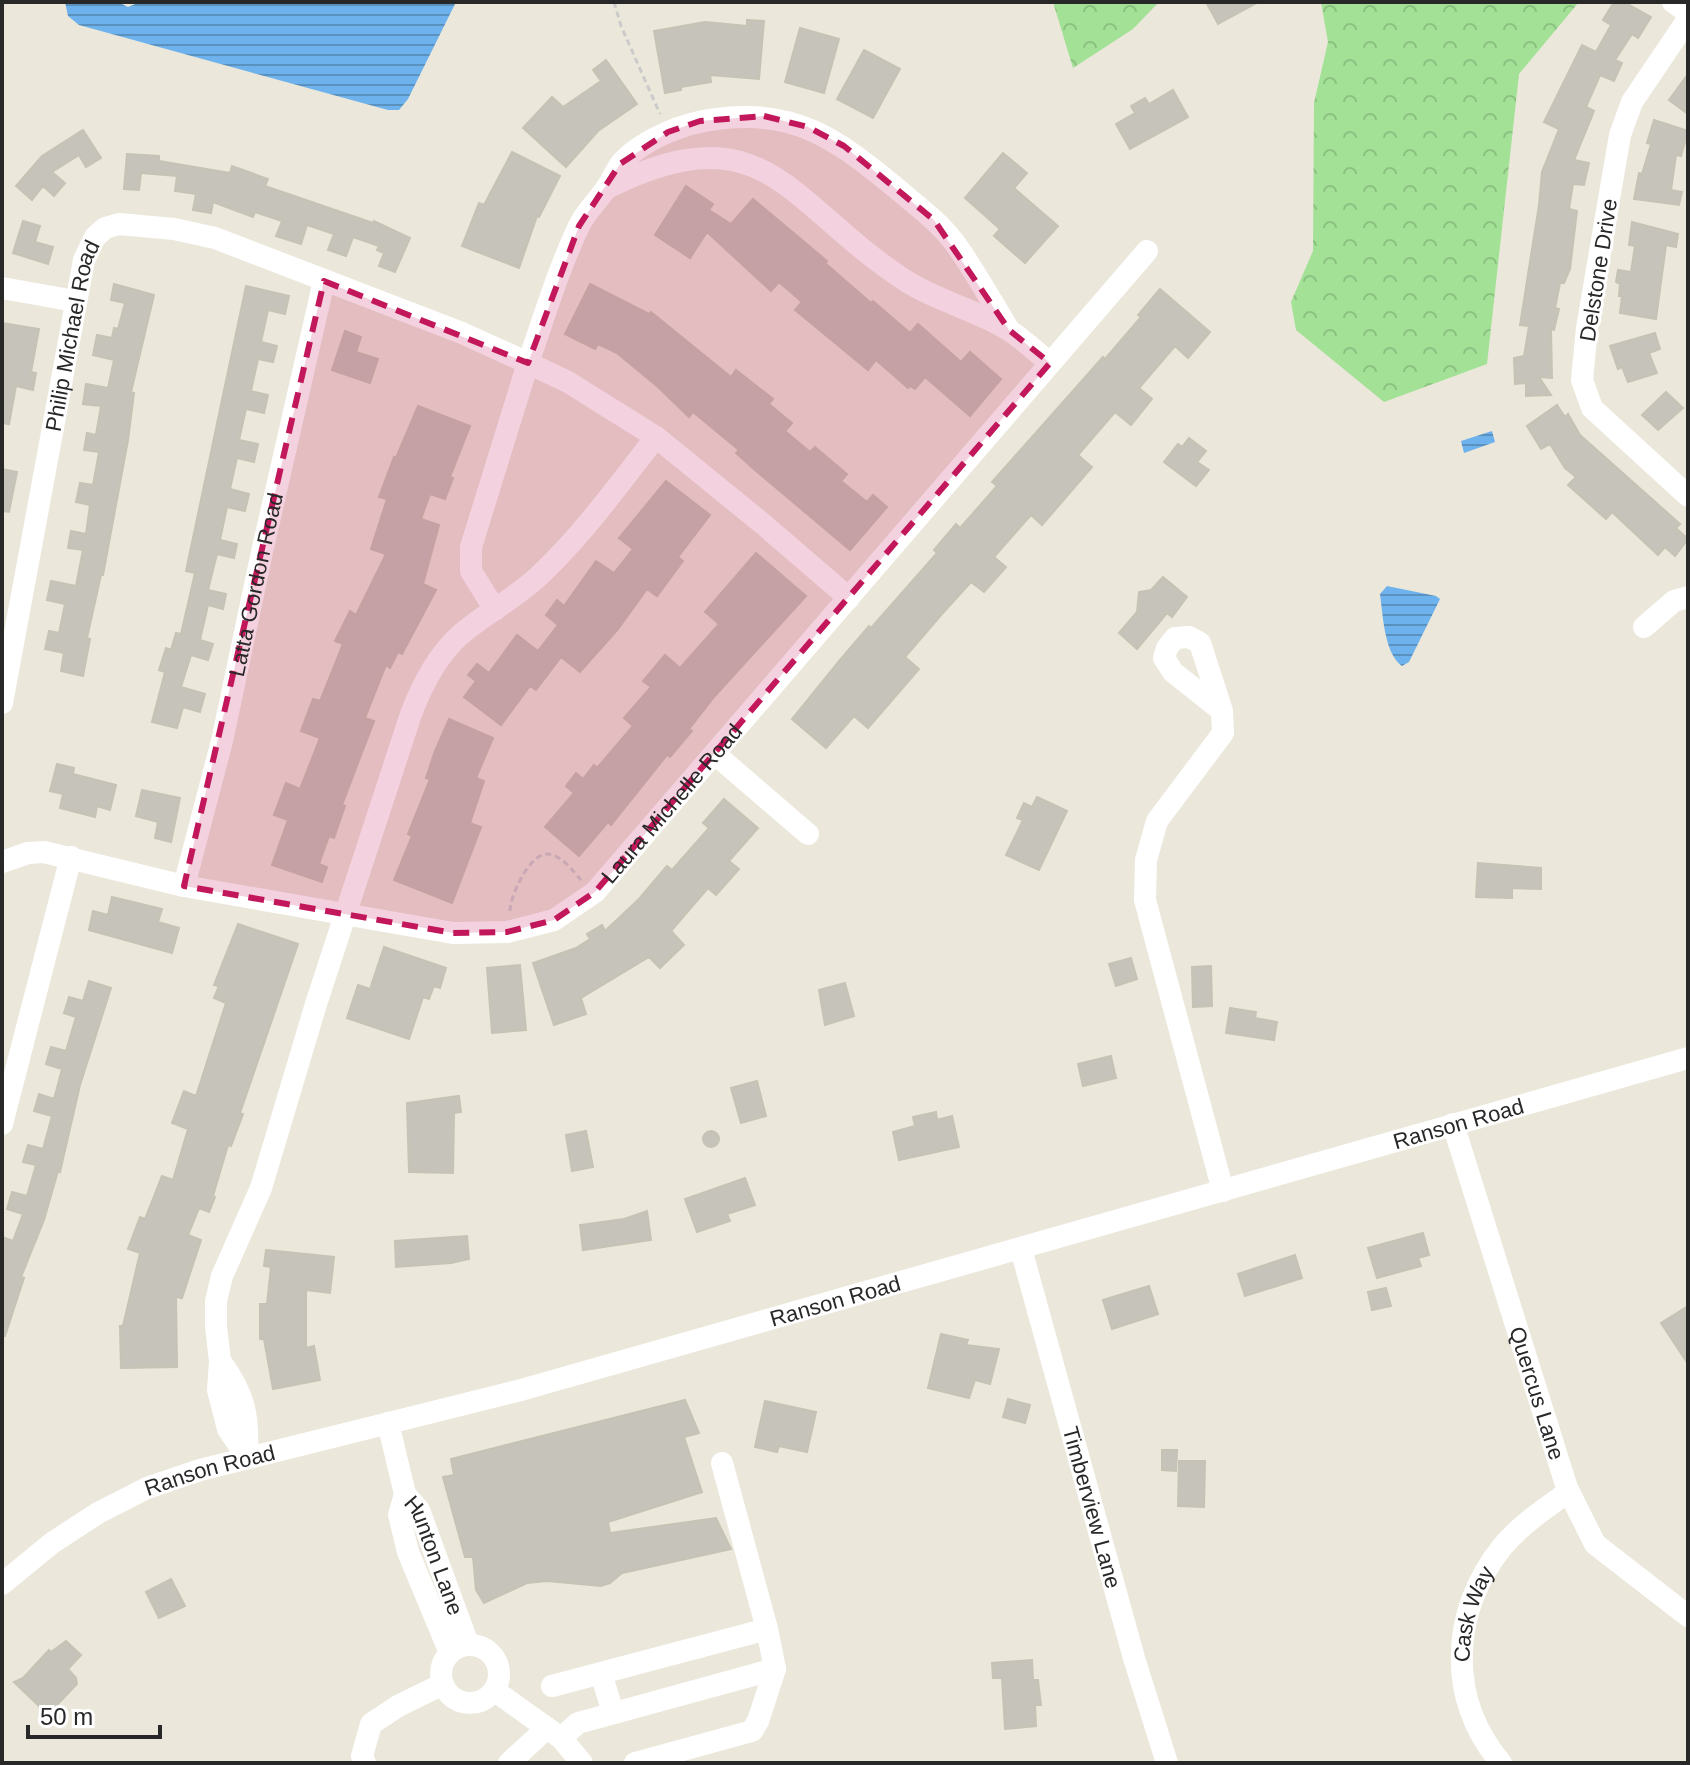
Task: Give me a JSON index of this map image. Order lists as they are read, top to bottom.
{
  "streets": {
    "street": [
      "Delstone Drive",
      "Philip Michael Road",
      "Latta Gordon Road",
      "Laura Michelle Road",
      "Ranson Road",
      "Quercus Lane",
      "Timberview Lane",
      "Hunton Lane",
      "Cask Way"
    ]
  },
  "crossings": [
    ["Philip Michael Road", "Latta Gordon Road"],
    ["Philip Michael Road", "Laura Michelle Road"],
    ["Latta Gordon Road", "Laura Michelle Road"],
    ["Ranson Road", "Quercus Lane"],
    ["Ranson Road", "Timberview Lane"],
    ["Ranson Road", "Hunton Lane"],
    ["Quercus Lane", "Cask Way"]
  ],
  "scale_bar": "50 m"
}
